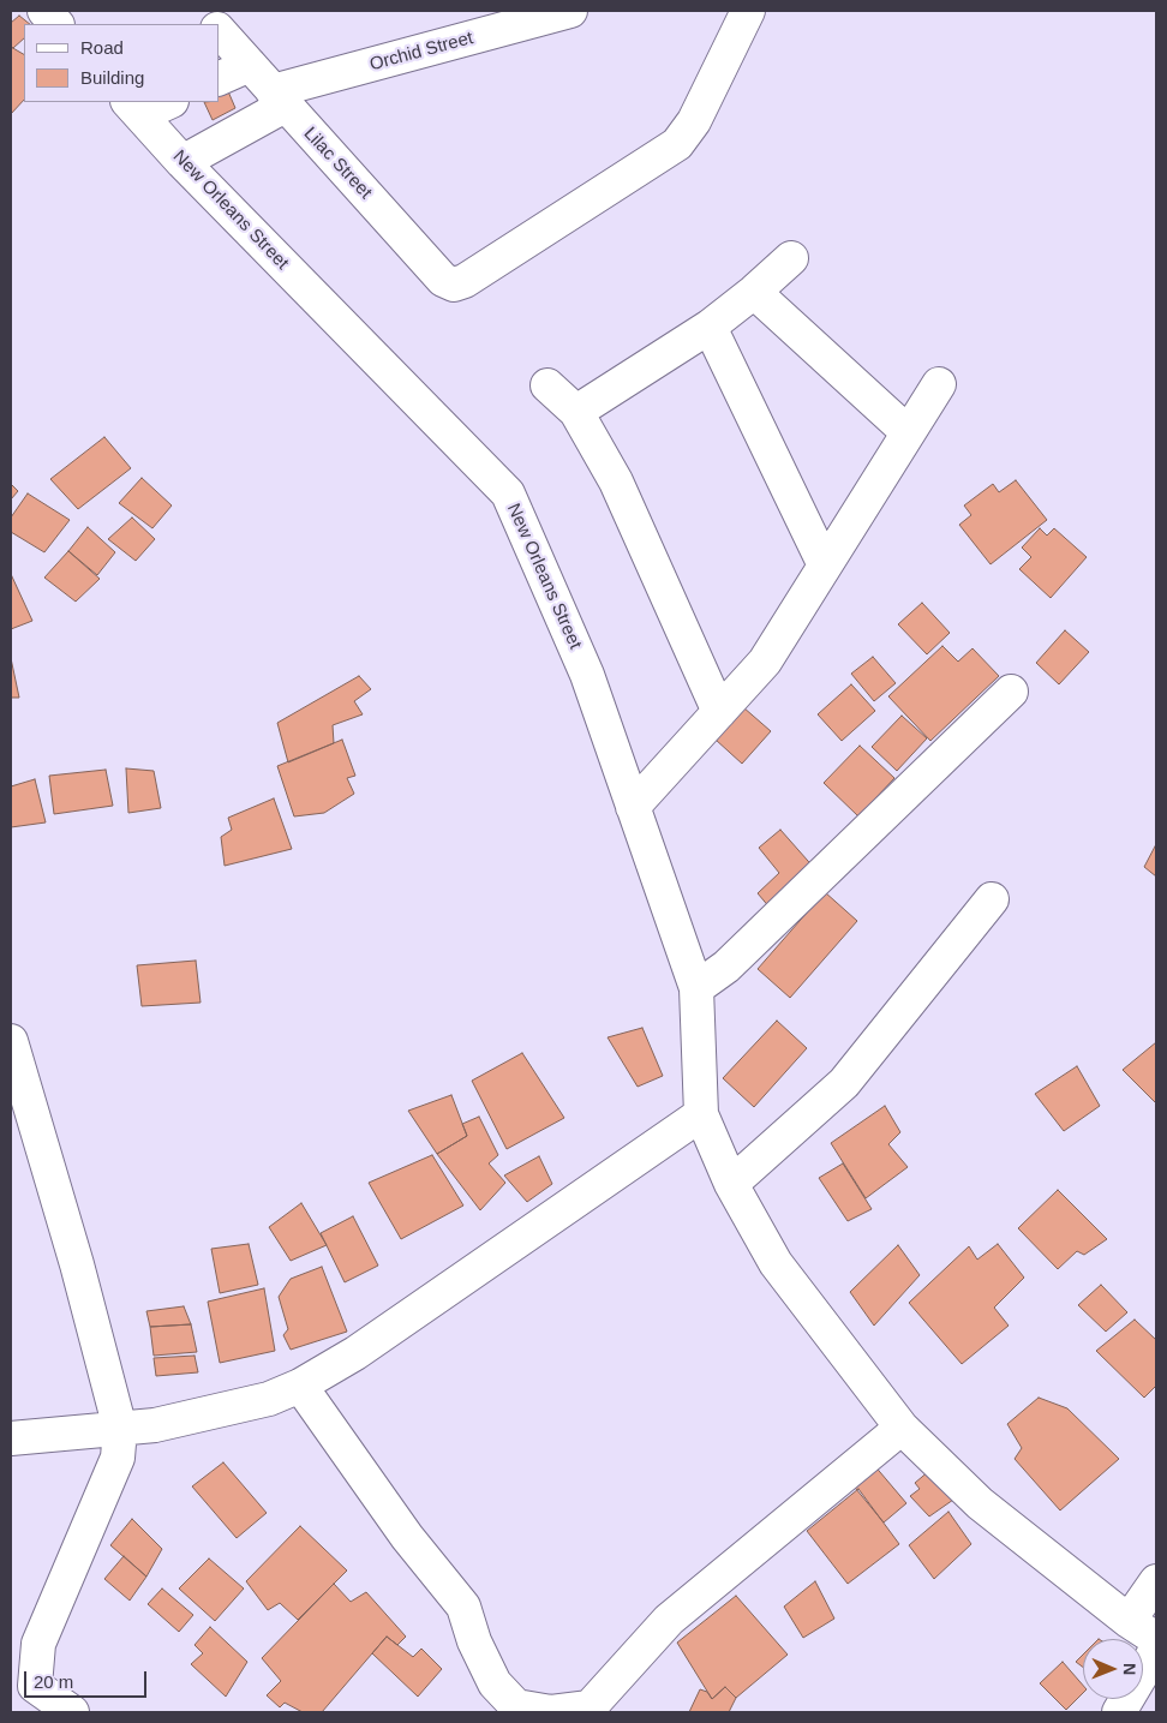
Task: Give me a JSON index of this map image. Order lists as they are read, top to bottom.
{
  "streets": {
    "street": ["Orchid Street", "Lilac Street", "New Orleans Street"]
  },
  "crossings": [
    ["Orchid Street", "Lilac Street"],
    ["Orchid Street", "New Orleans Street"]
  ],
  "legend": ["Road", "Building"],
  "scale_bar": "20 m",
  "north": "right"
}
